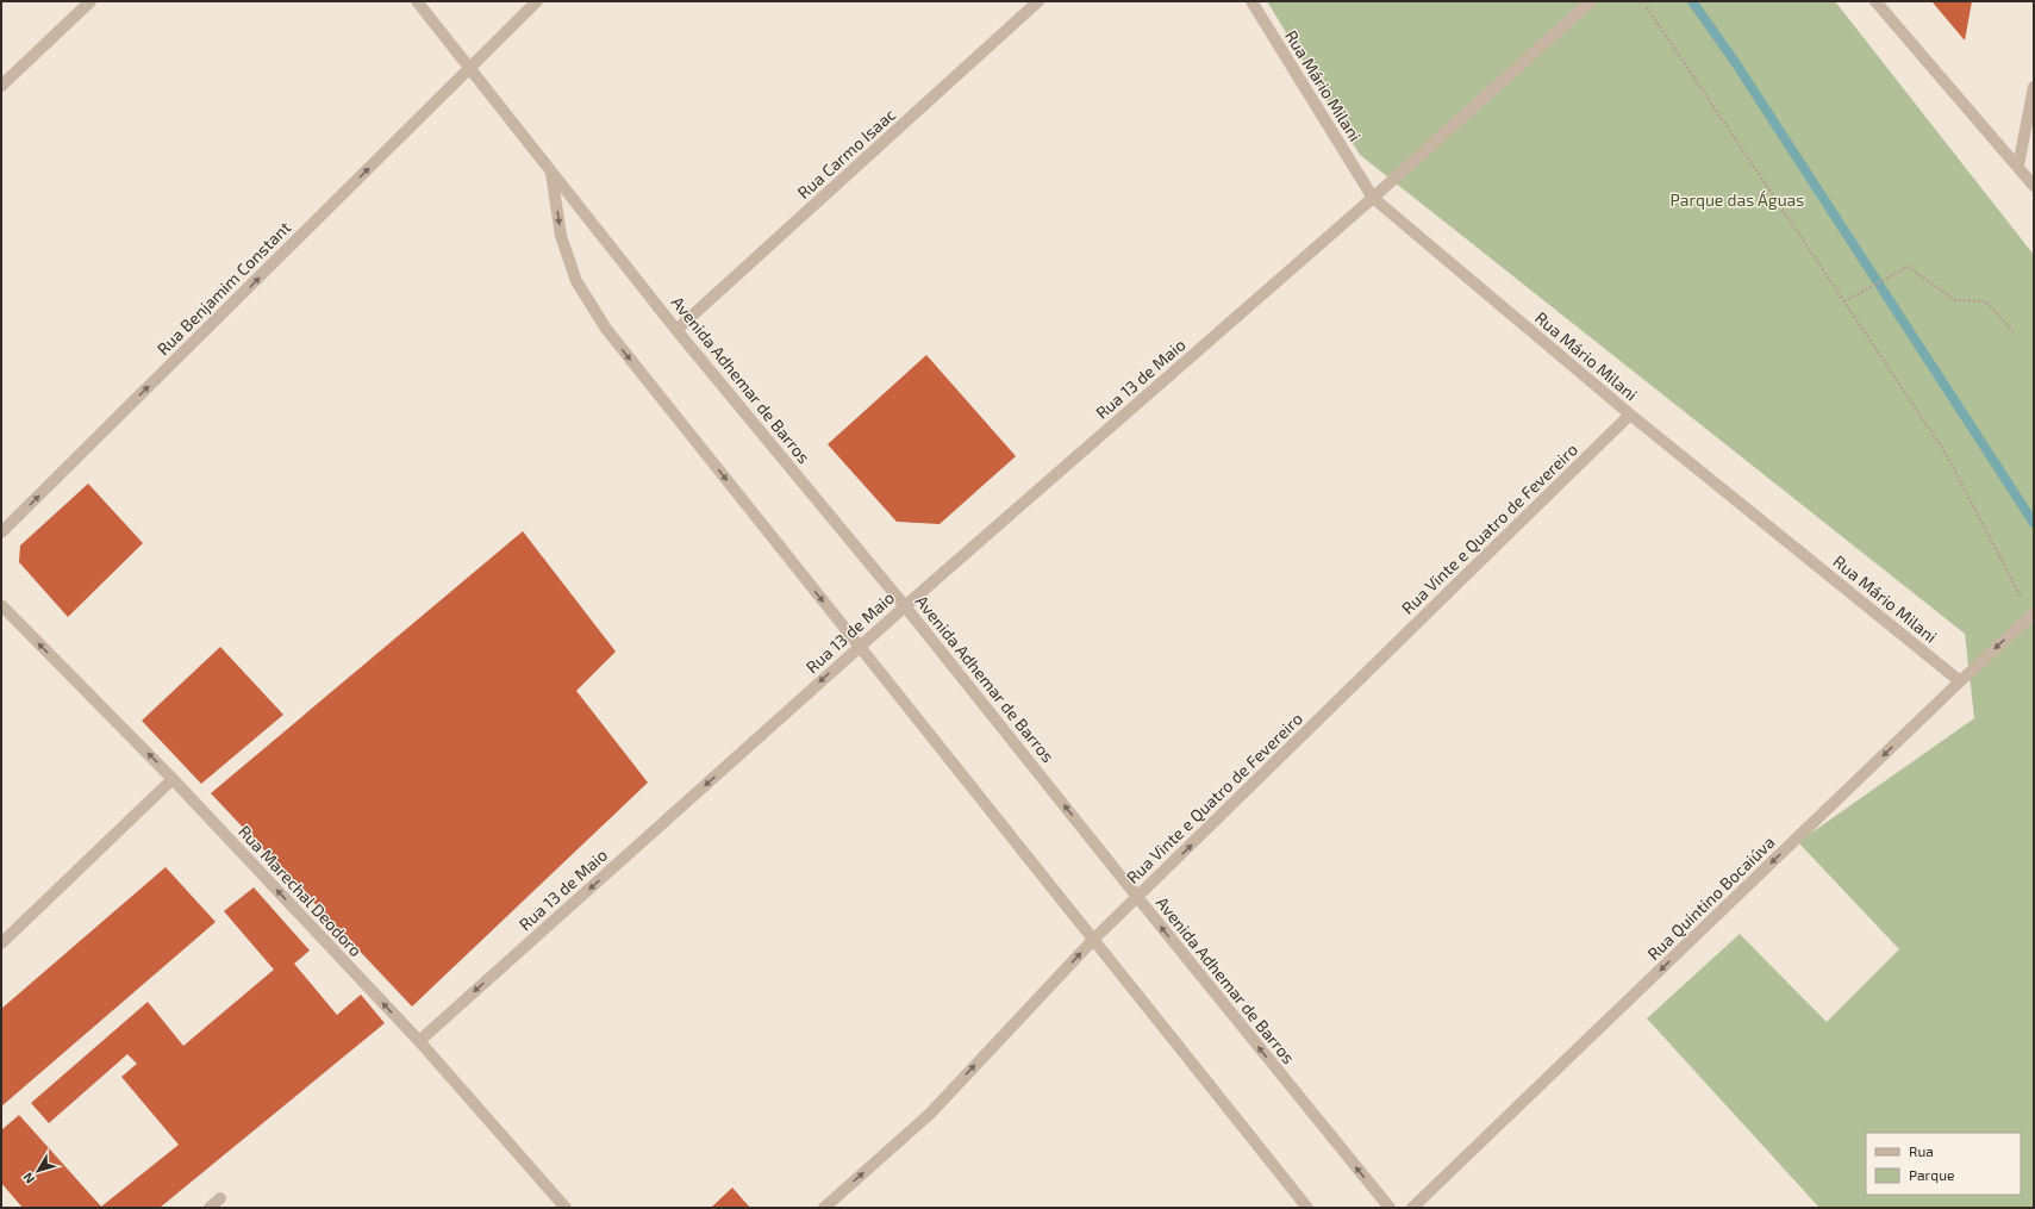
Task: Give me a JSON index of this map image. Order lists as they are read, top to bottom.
{
  "streets": {
    "street": [
      "Rua Mário Milani",
      "Rua Carmo Isaac",
      "Rua Benjamim Constant",
      "Rua 13 de Maio",
      "Avenida Adhemar de Barros",
      "Rua Vinte e Quatro de Fevereiro",
      "Rua Marechal Deodoro",
      "Rua Quintino Bocaiúva"
    ]
  },
  "crossings": [
    ["Rua Mário Milani", "Rua 13 de Maio"],
    ["Rua Mário Milani", "Rua Vinte e Quatro de Fevereiro"],
    ["Rua Mário Milani", "Rua Quintino Bocaiúva"],
    ["Rua Carmo Isaac", "Avenida Adhemar de Barros"],
    ["Rua Benjamim Constant", "Avenida Adhemar de Barros"],
    ["Rua 13 de Maio", "Avenida Adhemar de Barros"],
    ["Rua 13 de Maio", "Rua Marechal Deodoro"],
    ["Avenida Adhemar de Barros", "Rua Vinte e Quatro de Fevereiro"]
  ],
  "one_way": [
    "Rua Benjamim Constant",
    "Rua 13 de Maio",
    "Rua Vinte e Quatro de Fevereiro",
    "Rua Marechal Deodoro",
    "Rua Quintino Bocaiúva"
  ],
  "parks": ["Parque das Águas"],
  "legend": ["Rua", "Parque"],
  "north": "bottom left"
}
